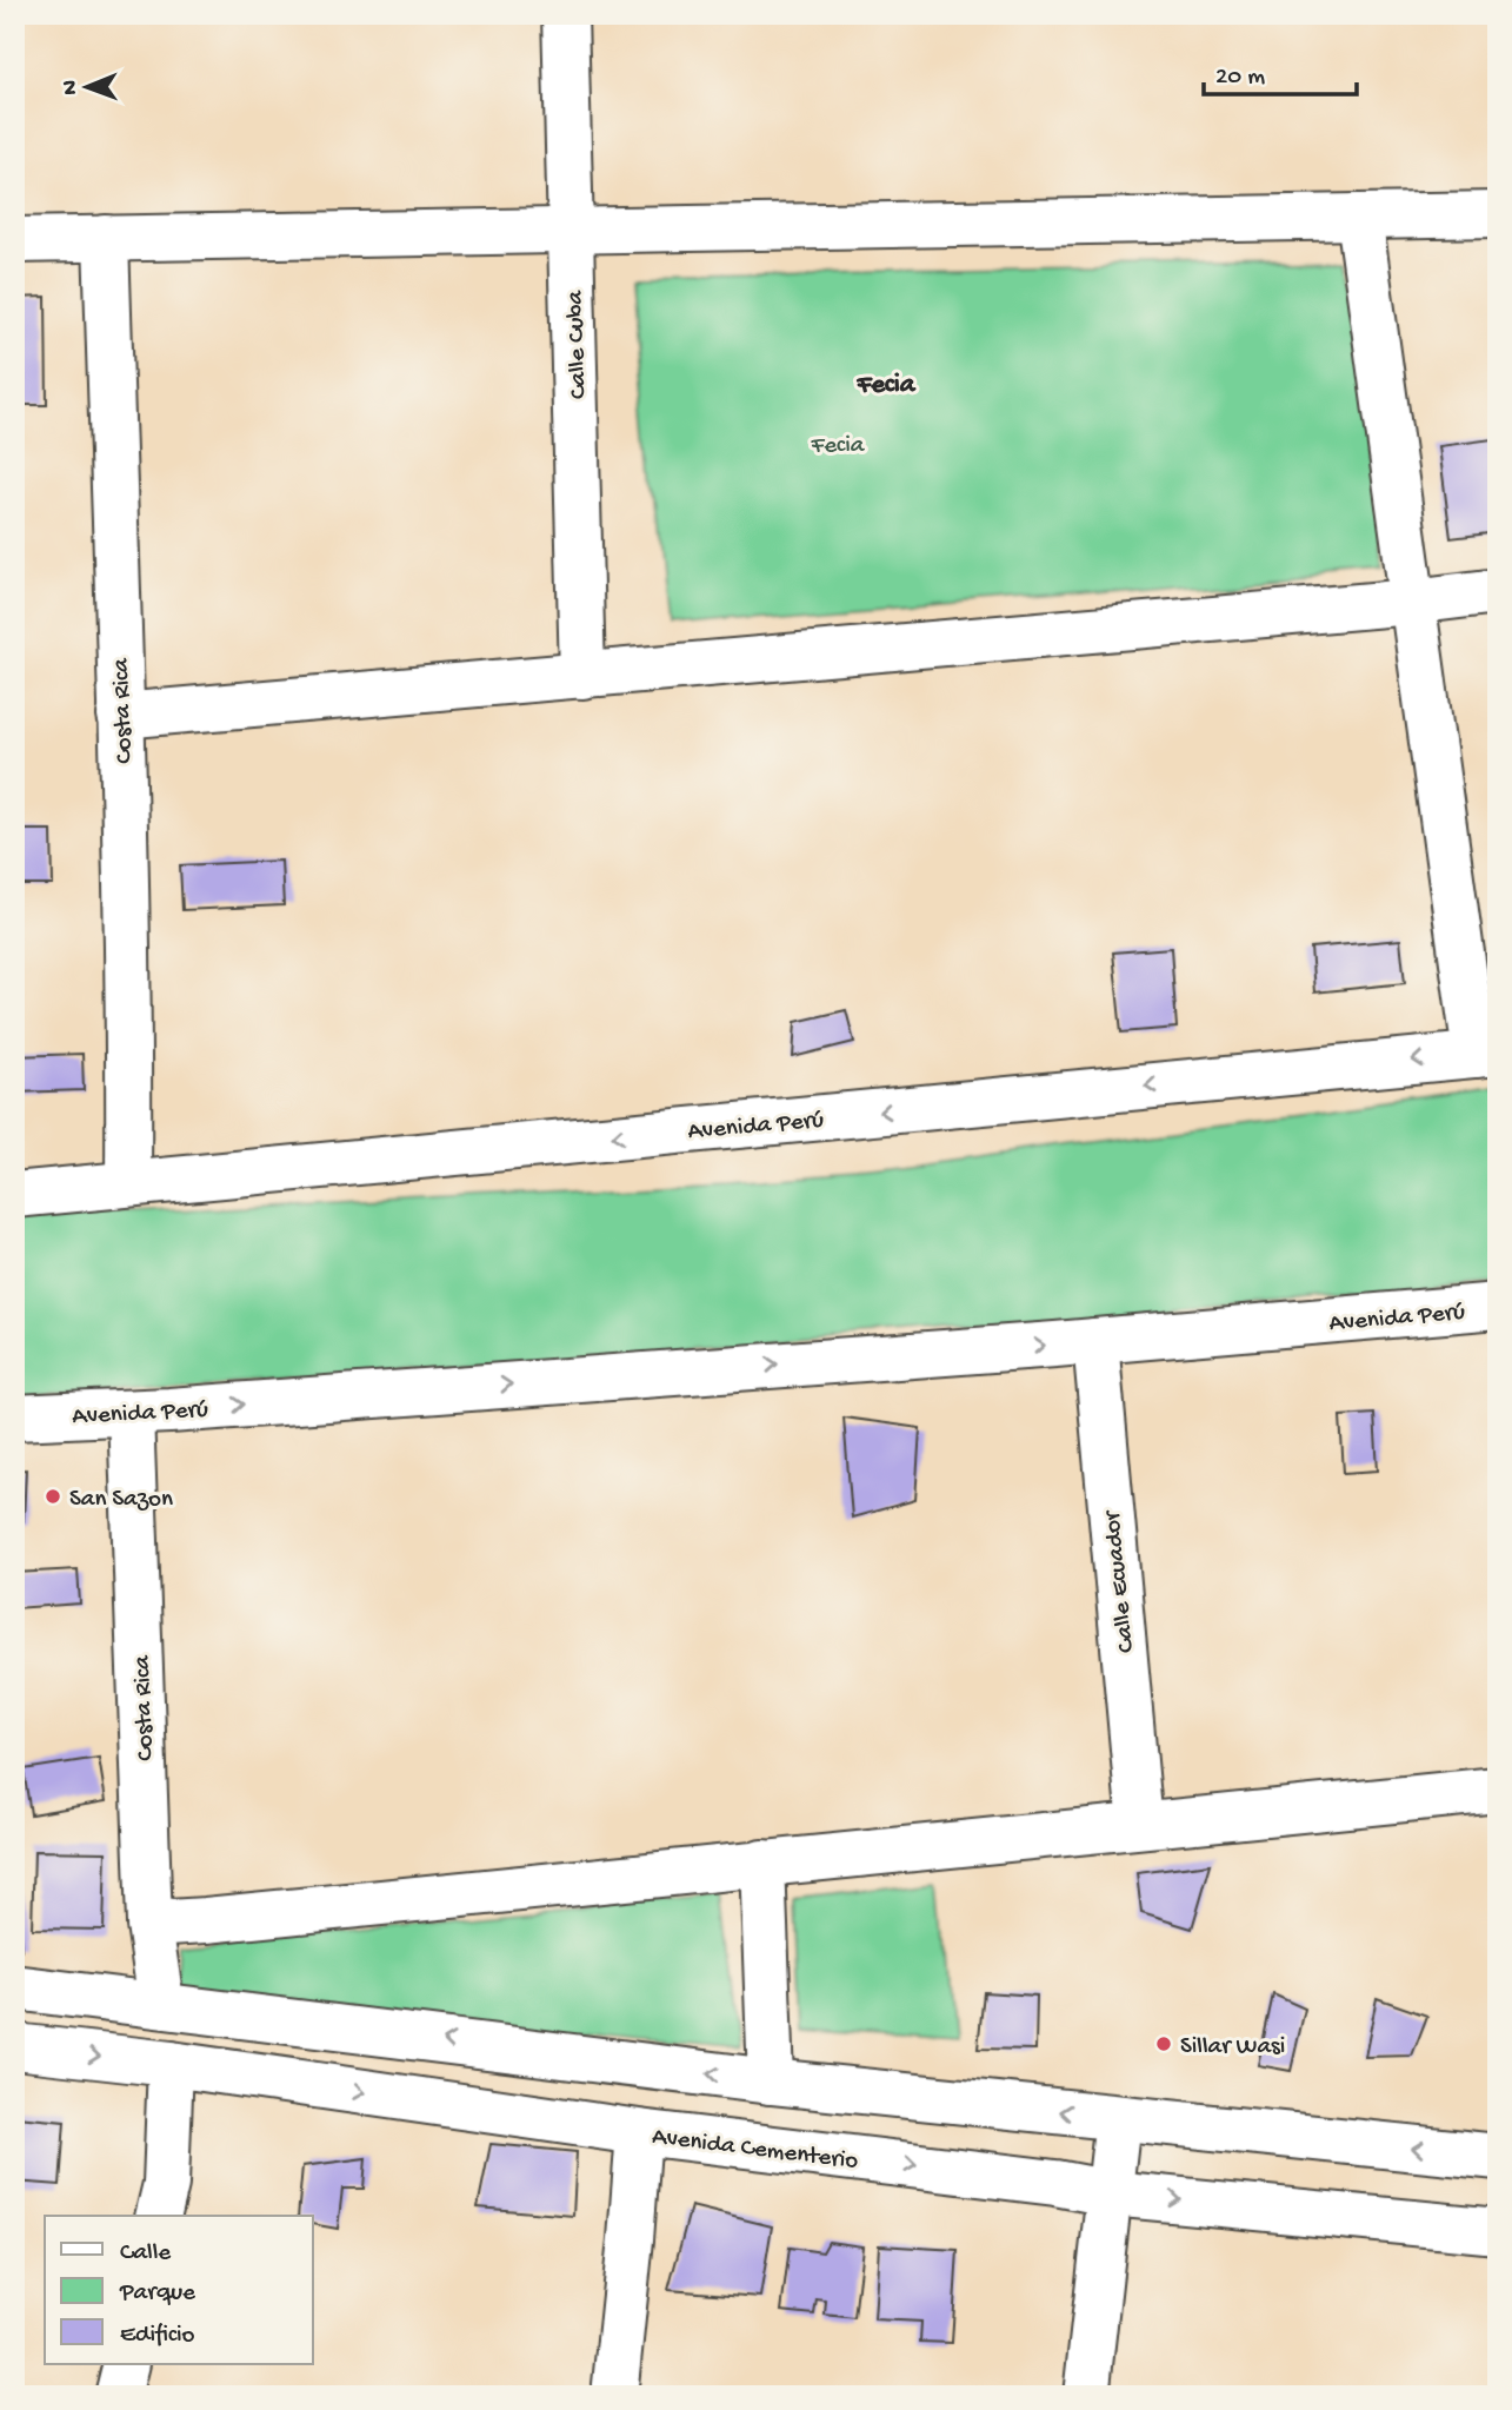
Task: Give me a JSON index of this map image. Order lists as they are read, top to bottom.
{
  "streets": {
    "street": [
      "Calle Cuba",
      "Costa Rica",
      "Avenida Perú",
      "Calle Ecuador",
      "Avenida Cementerio"
    ]
  },
  "crossings": [
    ["Costa Rica", "Avenida Perú"],
    ["Avenida Perú", "Calle Ecuador"]
  ],
  "districts": ["Fecia"],
  "parks": ["Fecia"],
  "places": ["San Sazon", "Sillar Wasi"],
  "legend": ["Calle", "Parque", "Edificio"],
  "scale_bar": "20 m",
  "north": "left"
}
